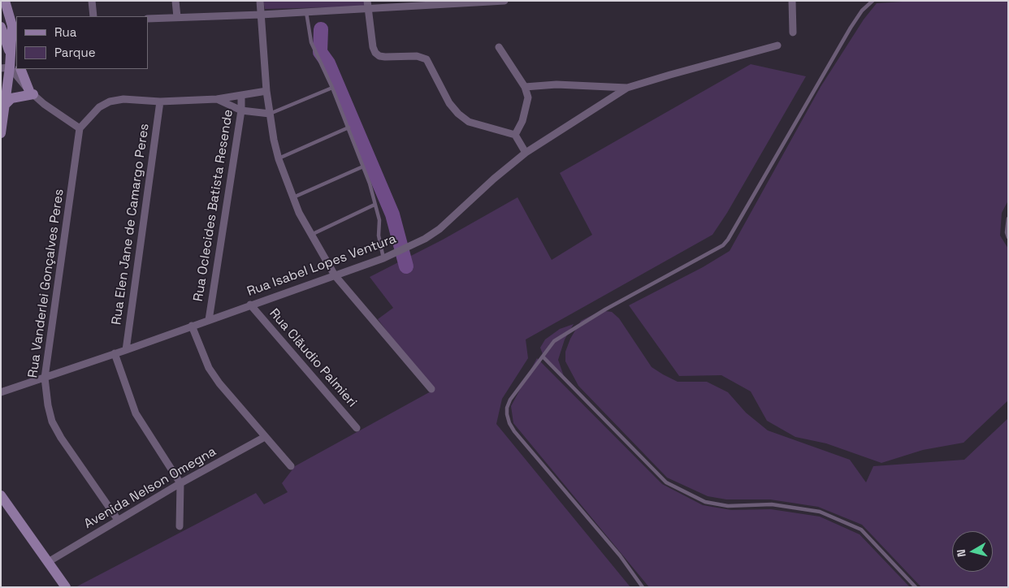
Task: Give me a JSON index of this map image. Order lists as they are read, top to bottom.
{
  "streets": {
    "street": [
      "Rua Oclecides Batista Resende",
      "Rua Elen Jane de Camargo Peres",
      "Rua Isabel Lopes Ventura",
      "Rua Vanderlei Gonçalves Peres",
      "Rua Clãudio Palmieri",
      "Avenida Nelson Omegna"
    ]
  },
  "crossings": [
    ["Rua Oclecides Batista Resende", "Rua Isabel Lopes Ventura"],
    ["Rua Elen Jane de Camargo Peres", "Rua Isabel Lopes Ventura"],
    ["Rua Isabel Lopes Ventura", "Rua Vanderlei Gonçalves Peres"],
    ["Rua Isabel Lopes Ventura", "Rua Clãudio Palmieri"],
    ["Rua Vanderlei Gonçalves Peres", "Avenida Nelson Omegna"]
  ],
  "legend": ["Rua", "Parque"],
  "north": "left"
}
